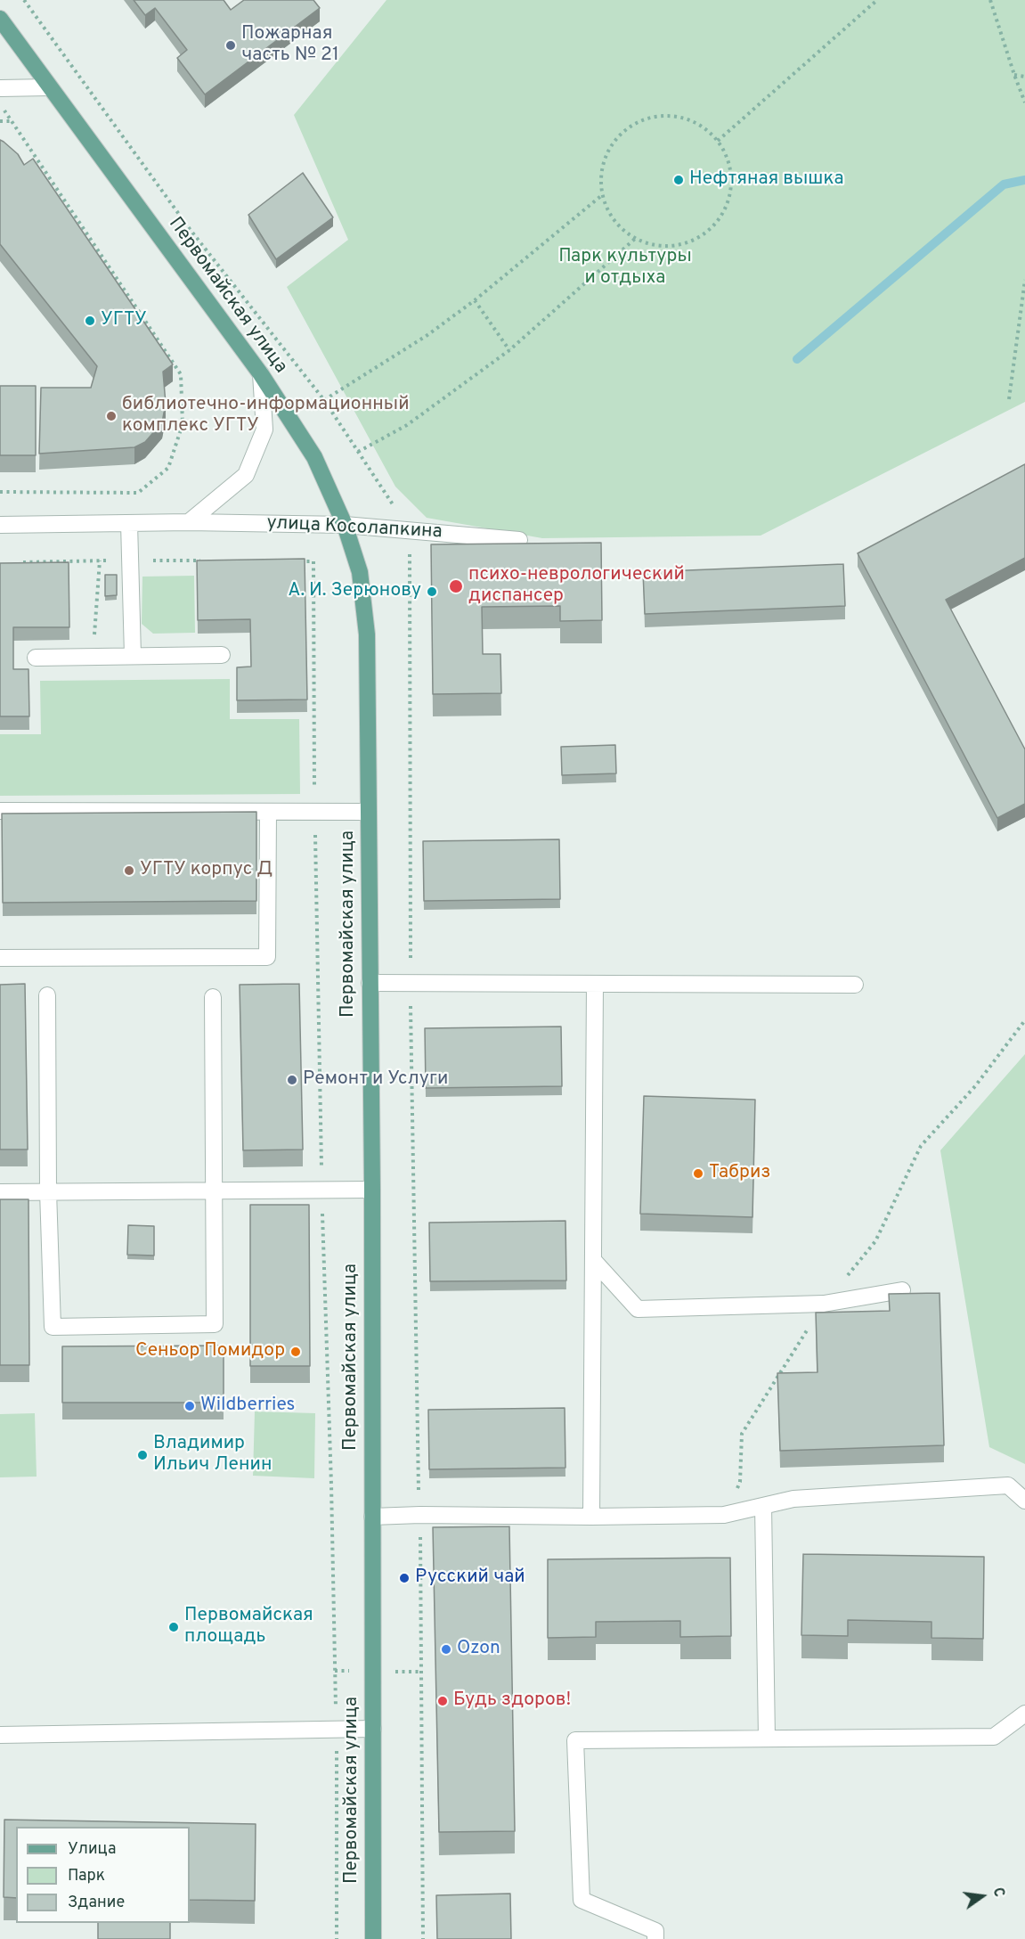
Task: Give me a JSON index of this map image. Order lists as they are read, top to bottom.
{
  "streets": {
    "main road": ["Первомайская улица"],
    "street": ["улица Косолапкина"]
  },
  "crossings": [
    ["Первомайская улица", "улица Косолапкина"]
  ],
  "parks": ["Парк культуры и отдыха"],
  "places": [
    "Пожарная часть № 21",
    "Нефтяная вышка",
    "УГТУ",
    "библиотечно-информационный комплекс УГТУ",
    "психо-неврологический диспансер",
    "А. И. Зерюнову",
    "УГТУ корпус Д",
    "Ремонт и Услуги",
    "Табриз",
    "Сеньор Помидор",
    "Wildberries",
    "Владимир Ильич Ленин",
    "Русский чай",
    "Первомайская площадь",
    "Ozon",
    "Будь здоров!"
  ],
  "legend": ["Улица", "Парк", "Здание"],
  "north": "right"
}
